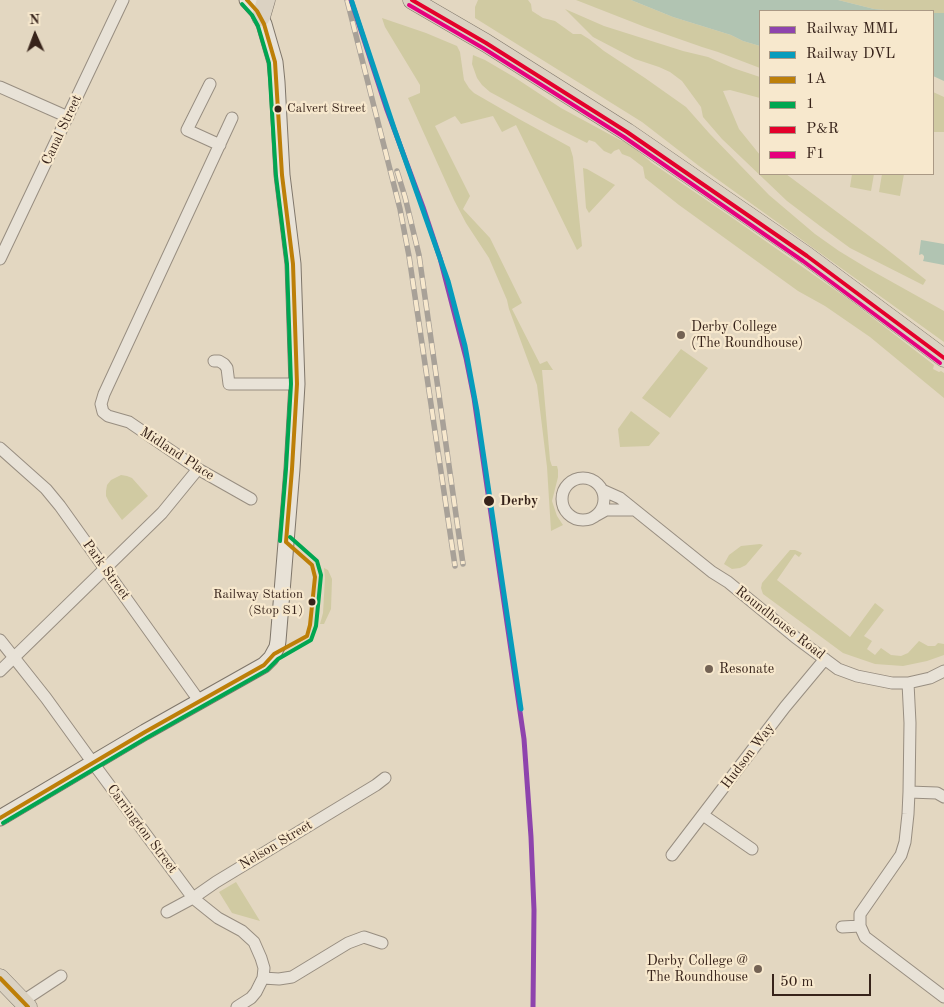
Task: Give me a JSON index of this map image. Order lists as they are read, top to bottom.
{
  "streets": {
    "street": [
      "Canal Street",
      "Midland Place",
      "Park Street",
      "Roundhouse Road",
      "Hudson Way",
      "Carrington Street",
      "Nelson Street"
    ]
  },
  "crossings": [
    ["Roundhouse Road", "Hudson Way"],
    ["Carrington Street", "Nelson Street"]
  ],
  "places": [
    "Calvert Street",
    "Derby College (The Roundhouse)",
    "Derby",
    "Railway Station (Stop S1)",
    "Resonate",
    "Derby College @ The Roundhouse"
  ],
  "lines": [
    "rail line MML",
    "transit line 1A",
    "transit line P&R",
    "rail line DVL",
    "transit line 1",
    "transit line F1"
  ],
  "legend": [
    "Railway MML",
    "Railway DVL",
    "1A",
    "1",
    "P&R",
    "F1"
  ],
  "scale_bar": "50 m",
  "north": "top"
}
